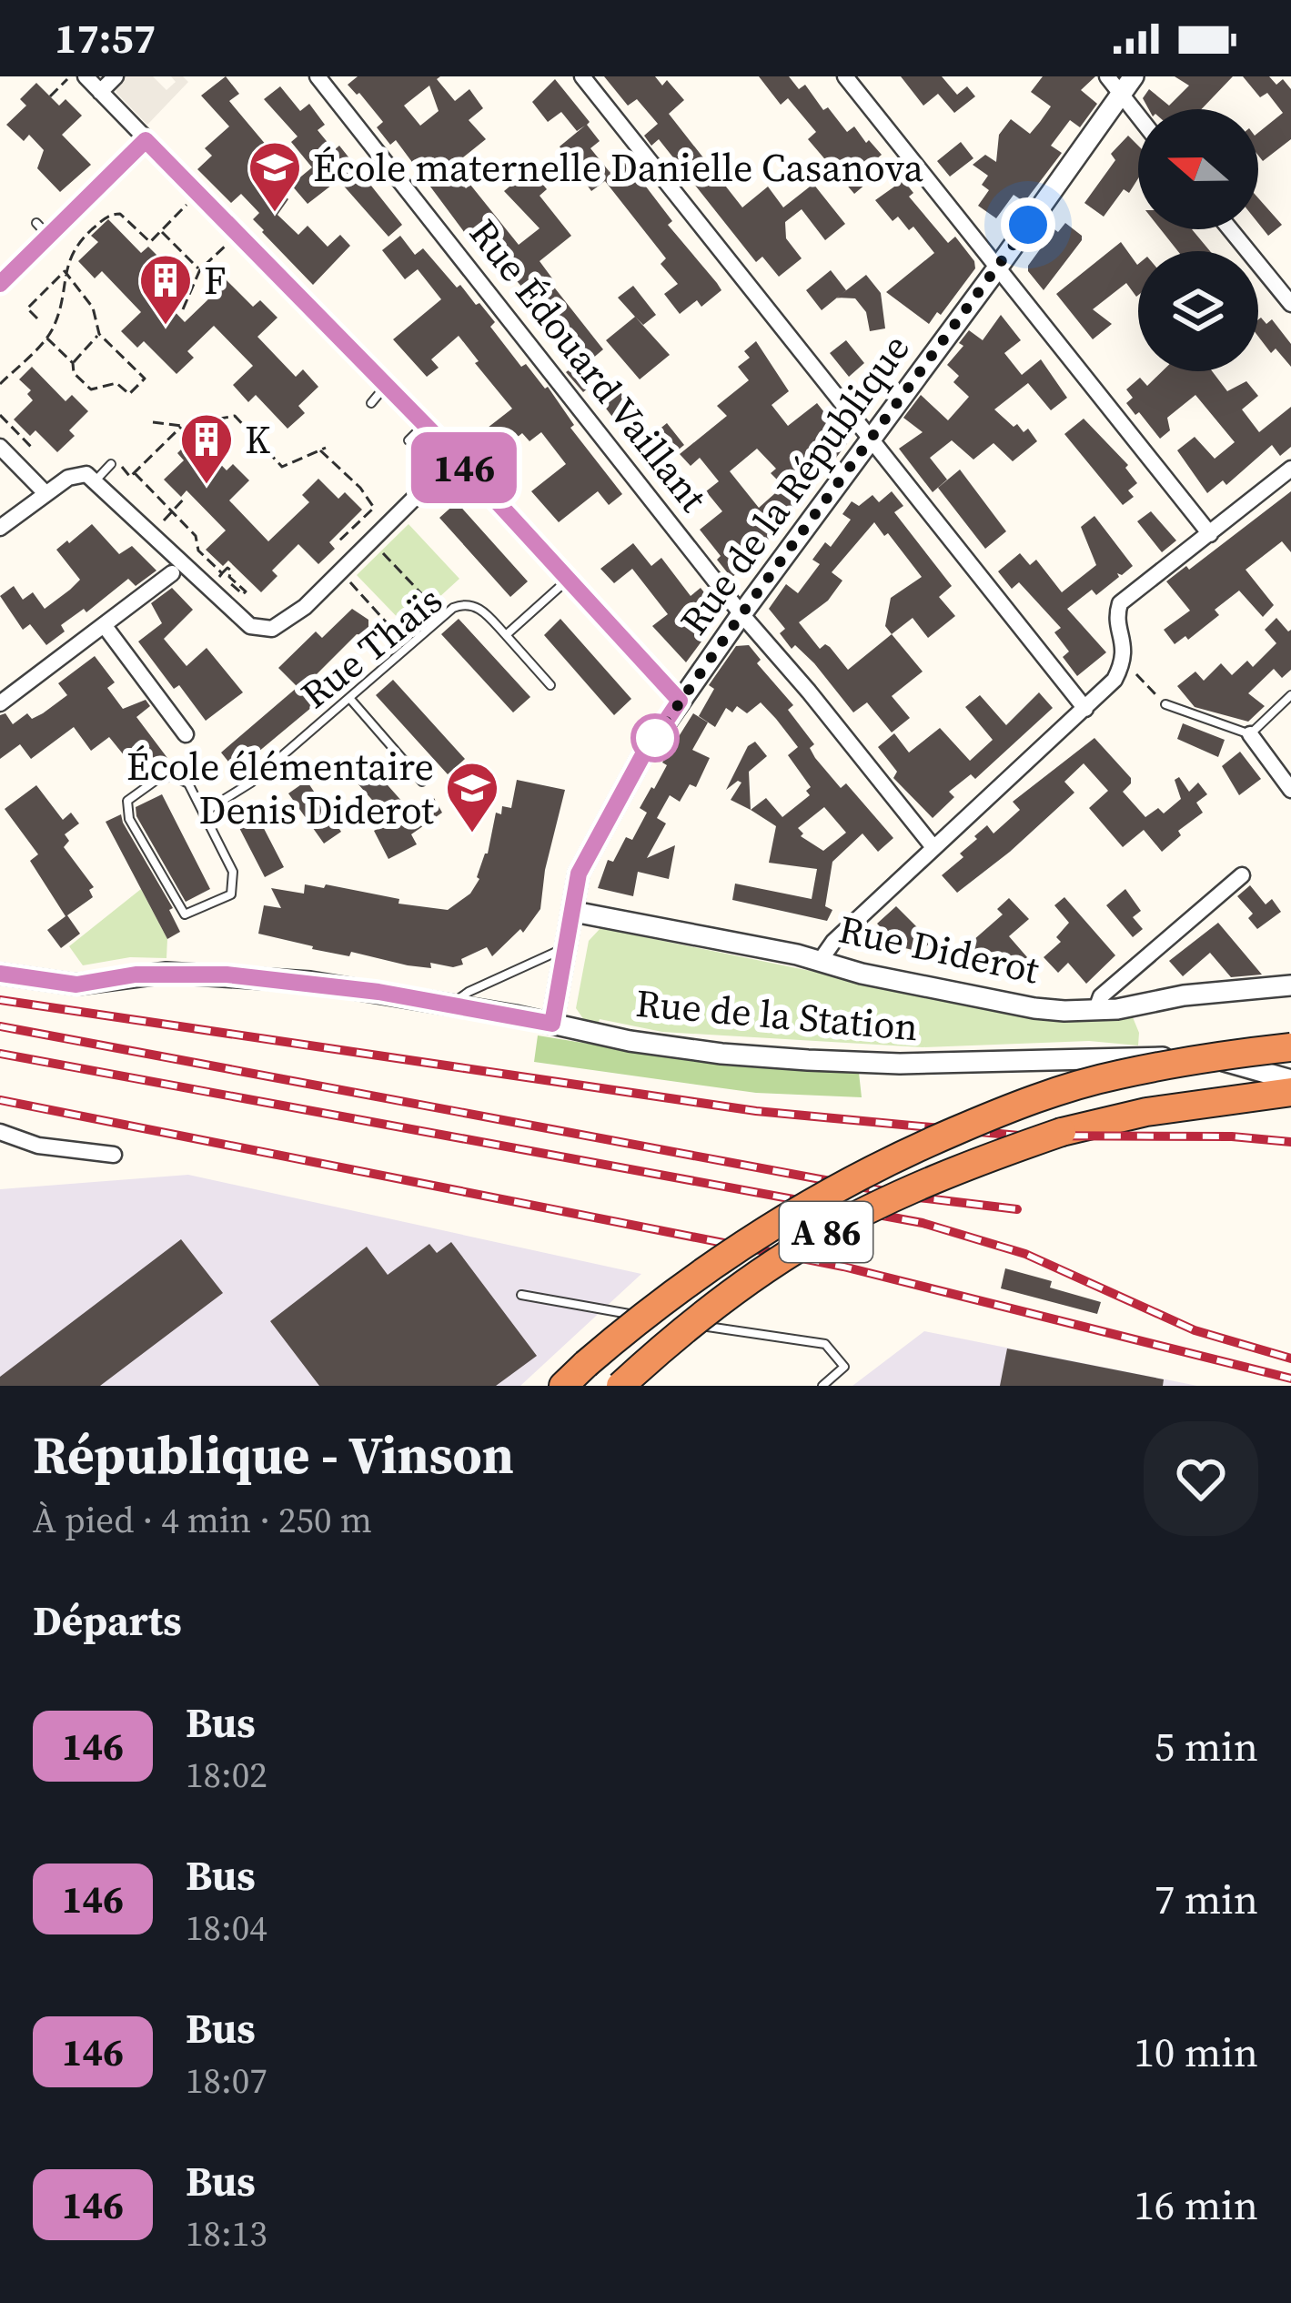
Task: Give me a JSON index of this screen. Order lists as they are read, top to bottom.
{
  "streets": {
    "highway": ["A 86"],
    "street": [
      "Rue Édouard Vaillant",
      "Rue de la République",
      "Rue Diderot",
      "Rue de la Station"
    ],
    "lane": ["Rue Thaïs"]
  },
  "crossings": [
    ["Rue Édouard Vaillant", "Rue de la République"],
    ["Rue de la République", "Rue Diderot"],
    ["Rue de la République", "Rue de la Station"]
  ],
  "places": {
    "school or university": ["École maternelle Danielle Casanova", "École élémentaire Denis Diderot"],
    "building": ["F", "K"]
  },
  "lines": ["bus line 146"],
  "north": "left",
  "page": {
    "status": "17:57",
    "on_map": "146",
    "heading": [
      ["République - Vinson", "À pied · 4 min · 250 m"],
      "Départs"
    ],
    "list": [
      {
        "mark": "146",
        "name": "Bus",
        "note": "18:02",
        "value": "5 min"
      },
      {
        "mark": "146",
        "name": "Bus",
        "note": "18:04",
        "value": "7 min"
      },
      {
        "mark": "146",
        "name": "Bus",
        "note": "18:07",
        "value": "10 min"
      },
      {
        "mark": "146",
        "name": "Bus",
        "note": "18:13",
        "value": "16 min"
      }
    ]
  }
}
